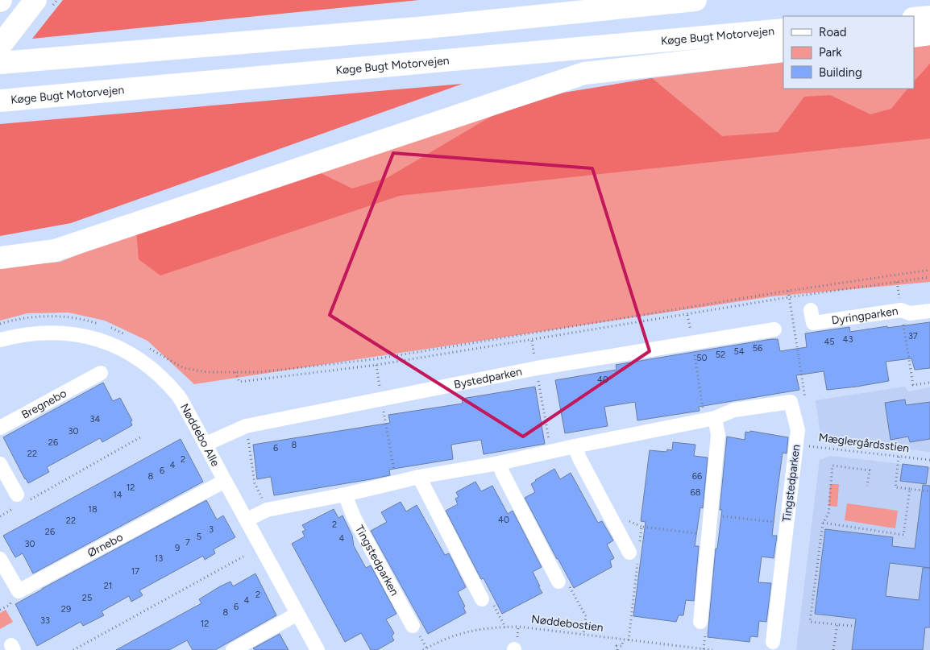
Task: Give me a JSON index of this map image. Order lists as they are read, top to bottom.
{
  "streets": {
    "main road": ["Køge Bugt Motorvejen"],
    "street": [
      "Dyringparken",
      "Bystedparken",
      "Bregnebo",
      "Nøddebo Alle",
      "Tingstedparken",
      "Ørnebo"
    ],
    "path": ["Mæglergårdsstien", "Nøddebostien"]
  },
  "crossings": [
    ["Bystedparken", "Nøddebo Alle"],
    ["Nøddebo Alle", "Tingstedparken"],
    ["Nøddebo Alle", "Ørnebo"],
    ["Mæglergårdsstien", "Tingstedparken"]
  ],
  "house_numbers": [
    "37",
    "43",
    "45",
    "56",
    "54",
    "52",
    "50",
    "40",
    "34",
    "30",
    "26",
    "8",
    "6",
    "22",
    "2",
    "4",
    "6",
    "8",
    "66",
    "12",
    "68",
    "14",
    "18",
    "40",
    "22",
    "2",
    "3",
    "26",
    "5",
    "4",
    "7",
    "30",
    "9",
    "13",
    "17",
    "21",
    "2",
    "25",
    "4",
    "6",
    "29",
    "8",
    "33",
    "12"
  ],
  "legend": ["Road", "Park", "Building"]
}
